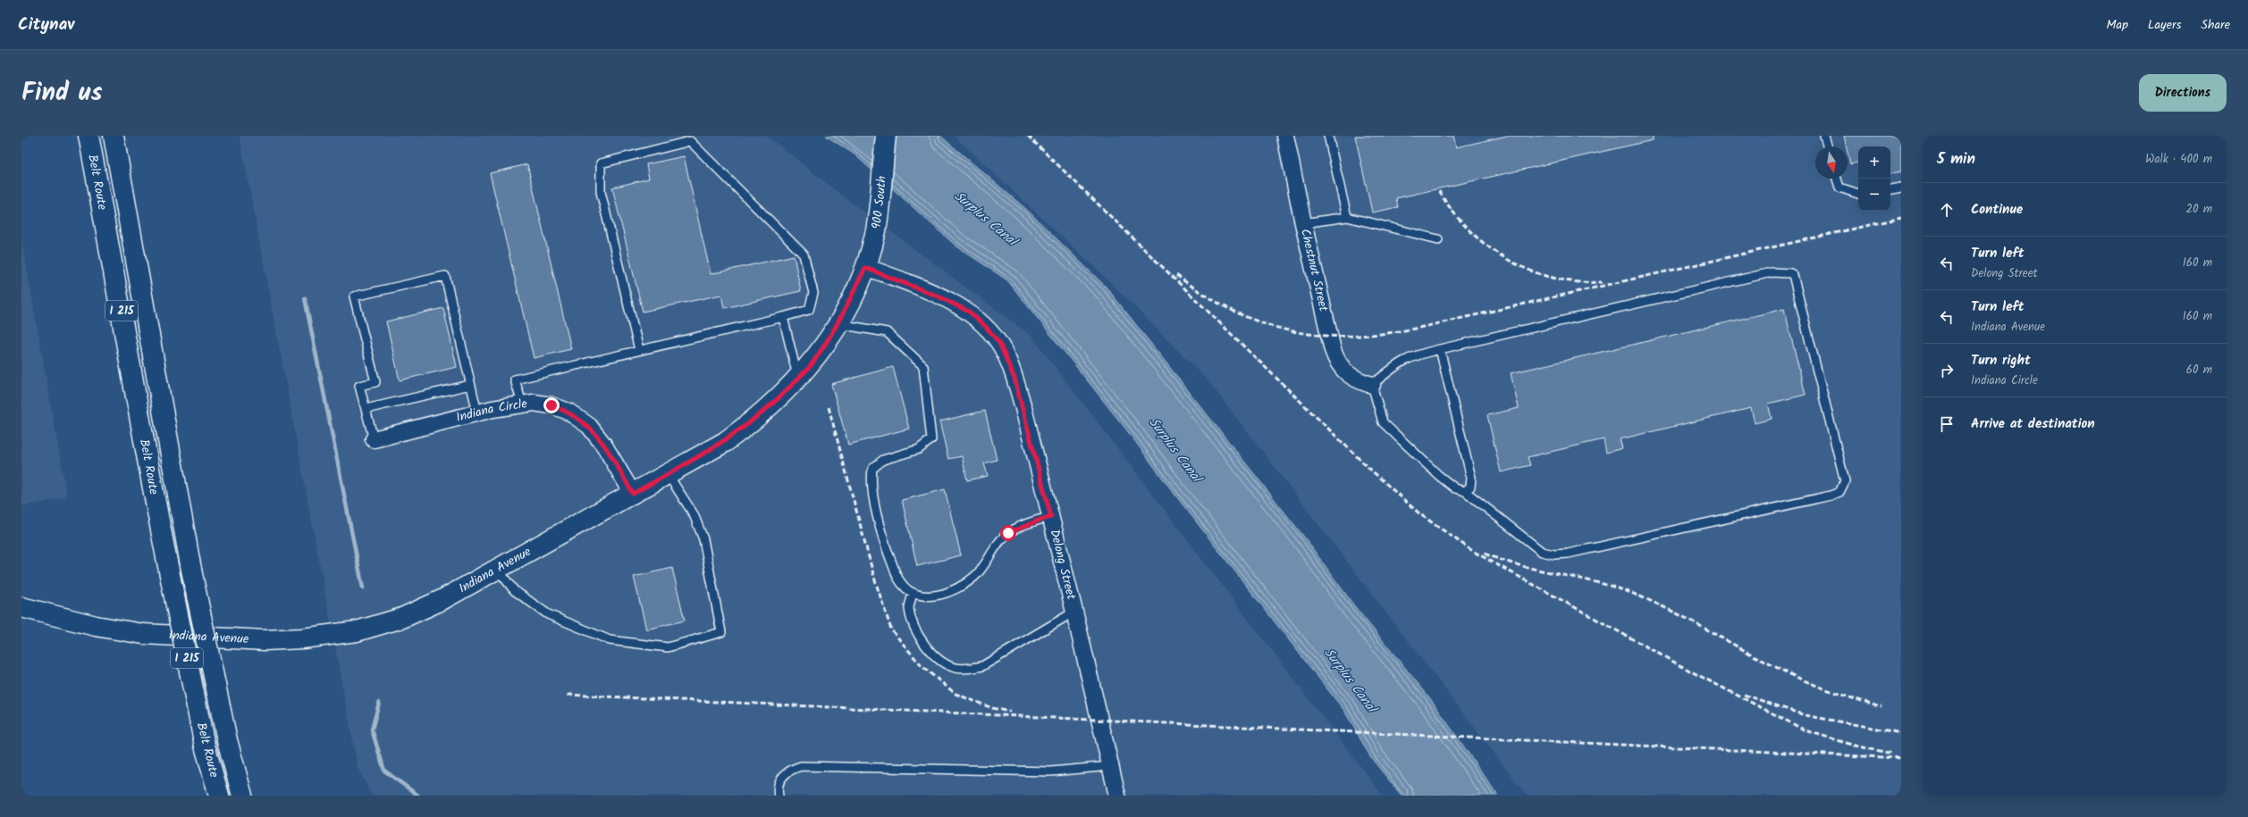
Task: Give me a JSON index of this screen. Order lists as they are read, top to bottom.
{
  "streets": {
    "main road": [
      "Belt Route",
      "900 South",
      "I 215",
      "Indiana Avenue"
    ],
    "street": ["Chestnut Street", "Indiana Circle", "Delong Street"]
  },
  "crossings": [
    ["900 South", "Delong Street"],
    ["900 South", "Indiana Avenue"],
    ["Indiana Circle", "Indiana Avenue"],
    ["Delong Street", "Indiana Avenue"]
  ],
  "water": ["Surplus Canal"],
  "north": "bottom",
  "page": {
    "header": "Citynav",
    "nav": ["Map", "Layers", "Share"],
    "title": "Find us",
    "buttons": "Directions",
    "heading": ["5 min", "Walk · 400 m"],
    "map_buttons": ["+", "−"],
    "list": [
      ["Continue", "20 m"],
      ["Turn left", "Delong Street", "160 m"],
      ["Turn left", "Indiana Avenue", "160 m"],
      ["Turn right", "Indiana Circle", "60 m"],
      "Arrive at destination"
    ]
  }
}
